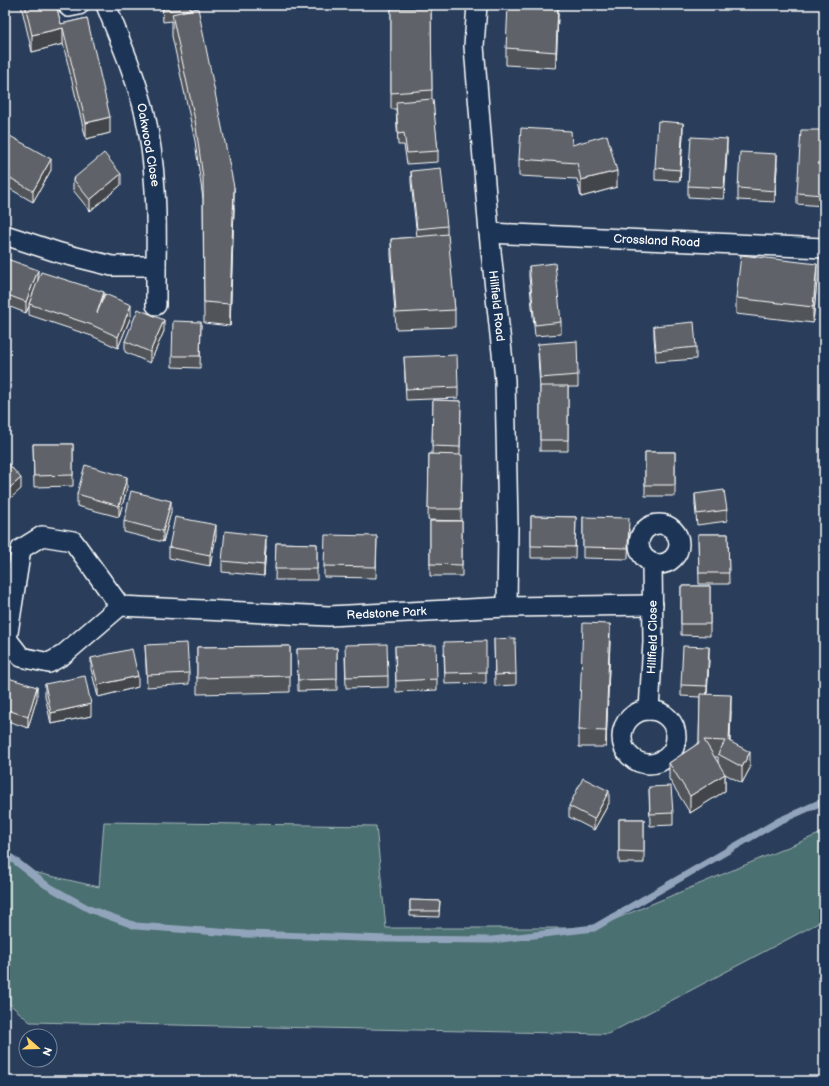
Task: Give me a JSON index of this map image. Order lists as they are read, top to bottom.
{
  "streets": {
    "street": [
      "Oakwood Close",
      "Crossland Road",
      "Hillfield Road",
      "Redstone Park",
      "Hillfield Close"
    ]
  },
  "crossings": [
    ["Crossland Road", "Hillfield Road"],
    ["Hillfield Road", "Redstone Park"],
    ["Redstone Park", "Hillfield Close"]
  ],
  "north": "right"
}
